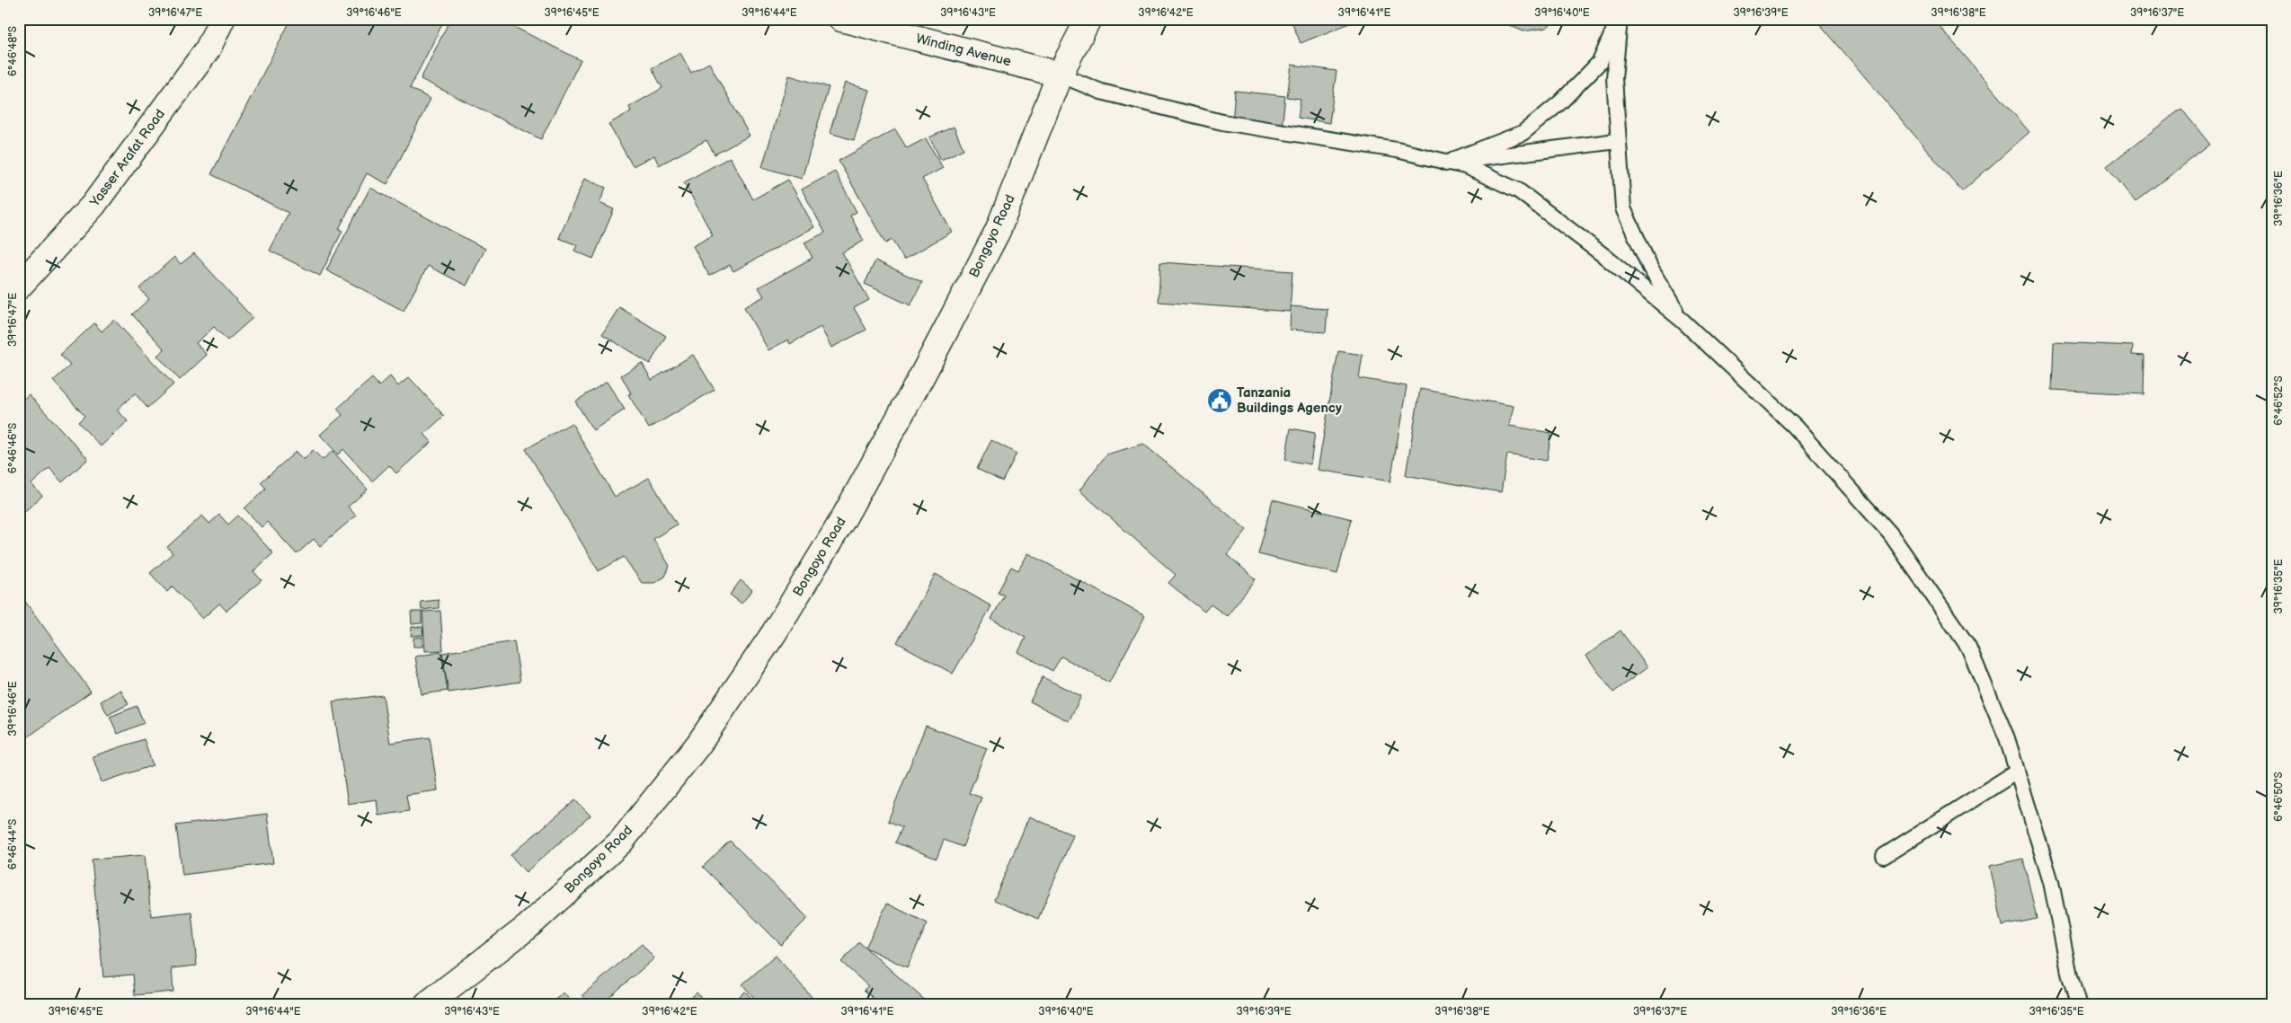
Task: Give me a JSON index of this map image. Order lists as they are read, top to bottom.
{
  "streets": {
    "street": ["Winding Avenue", "Yasser Arafat Road", "Bongoyo Road"]
  },
  "crossings": [
    ["Winding Avenue", "Bongoyo Road"]
  ],
  "places": {
    "public building": ["Tanzania Buildings Agency"]
  },
  "coordinates": [
    "39°16'47\"E",
    "39°16'46\"E",
    "39°16'45\"E",
    "39°16'44\"E",
    "39°16'43\"E",
    "39°16'42\"E",
    "39°16'41\"E",
    "39°16'40\"E",
    "39°16'39\"E",
    "39°16'38\"E",
    "39°16'37\"E",
    "6°46'48\"S",
    "39°16'36\"E",
    "6°46'52\"S",
    "6°46'46\"S",
    "39°16'35\"E",
    "6°46'50\"S",
    "6°46'44\"S"
  ]
}
